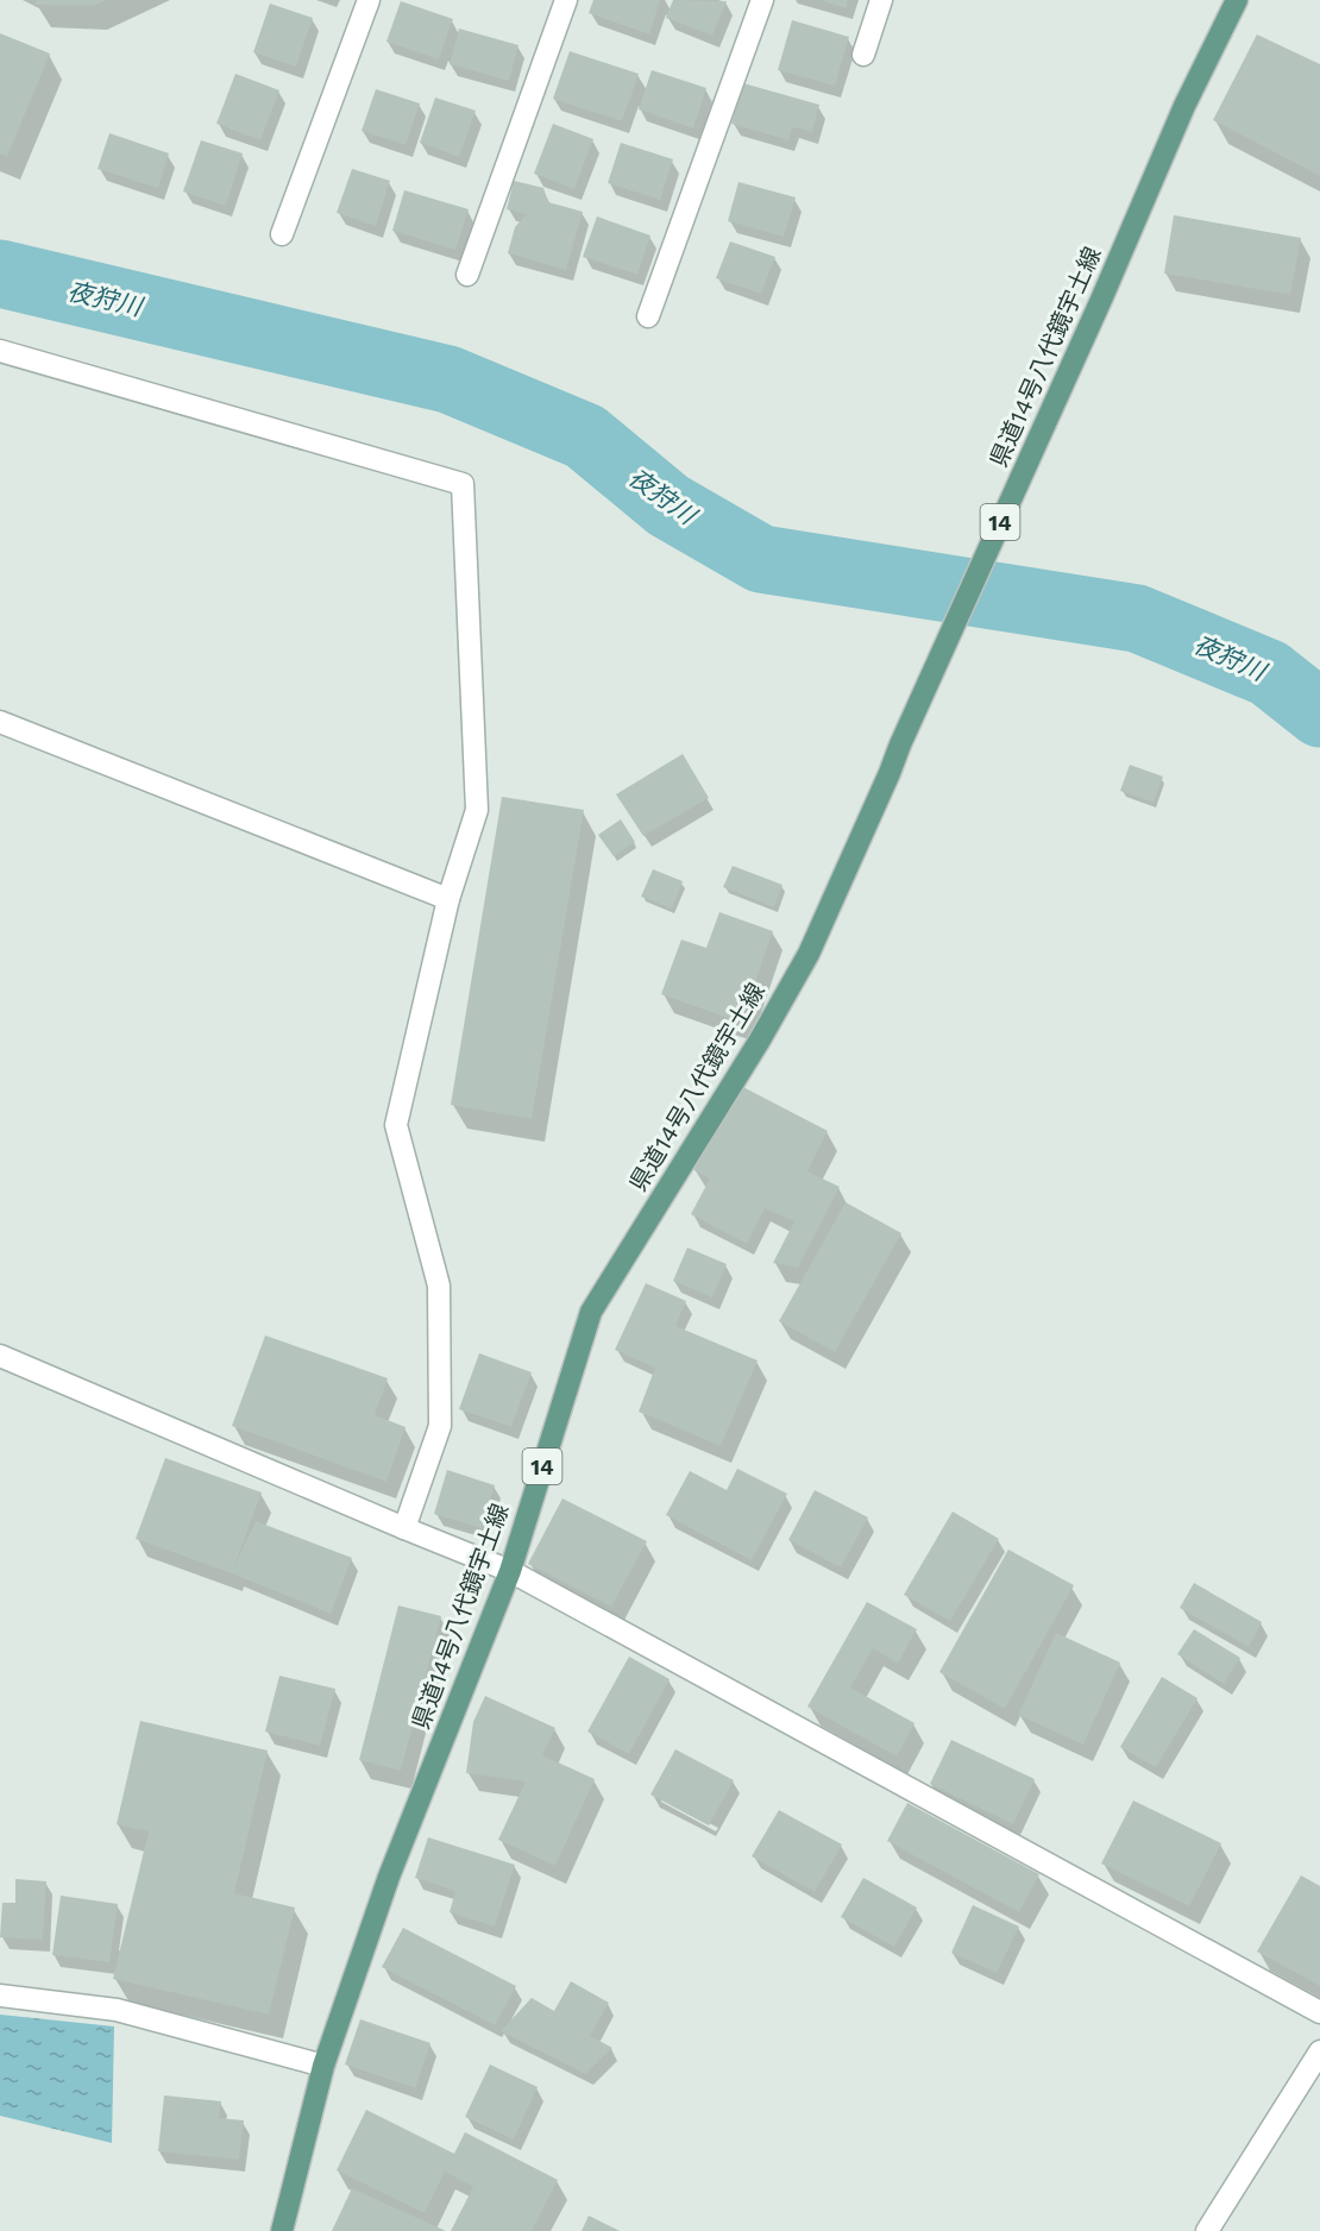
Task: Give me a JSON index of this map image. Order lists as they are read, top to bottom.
{
  "streets": {
    "main road": ["県道14号八代鏡宇土線", "14"]
  },
  "water": ["夜狩川"]
}
